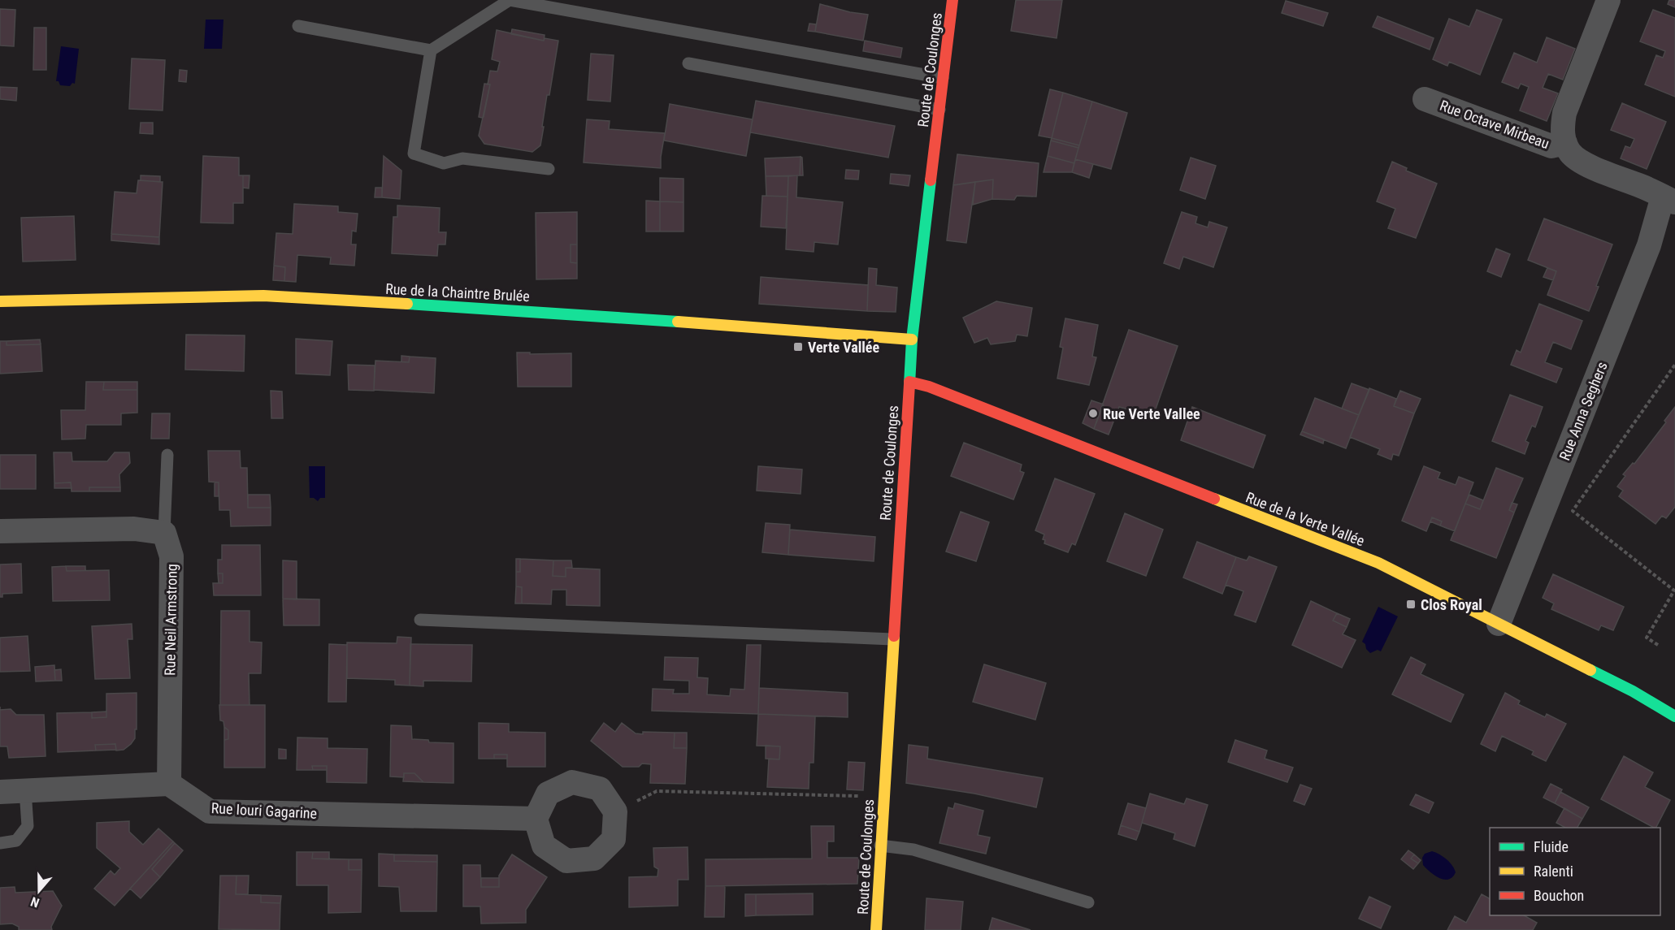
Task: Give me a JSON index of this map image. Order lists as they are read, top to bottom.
{
  "streets": {
    "street": [
      "Route de Coulonges",
      "Rue Octave Mirbeau",
      "Rue de la Chaintre Brulée",
      "Rue Anna Seghers",
      "Rue de la Verte Vallée",
      "Rue Neil Armstrong",
      "Rue Iouri Gagarine"
    ]
  },
  "crossings": [
    ["Route de Coulonges", "Rue de la Chaintre Brulée"],
    ["Route de Coulonges", "Rue de la Verte Vallée"],
    ["Rue Anna Seghers", "Rue de la Verte Vallée"],
    ["Rue Neil Armstrong", "Rue Iouri Gagarine"]
  ],
  "places": {
    "transit": ["Verte Vallée", "Clos Royal"],
    "other": ["Rue Verte Vallee"]
  },
  "legend": ["Fluide", "Ralenti", "Bouchon"],
  "north": "bottom"
}
